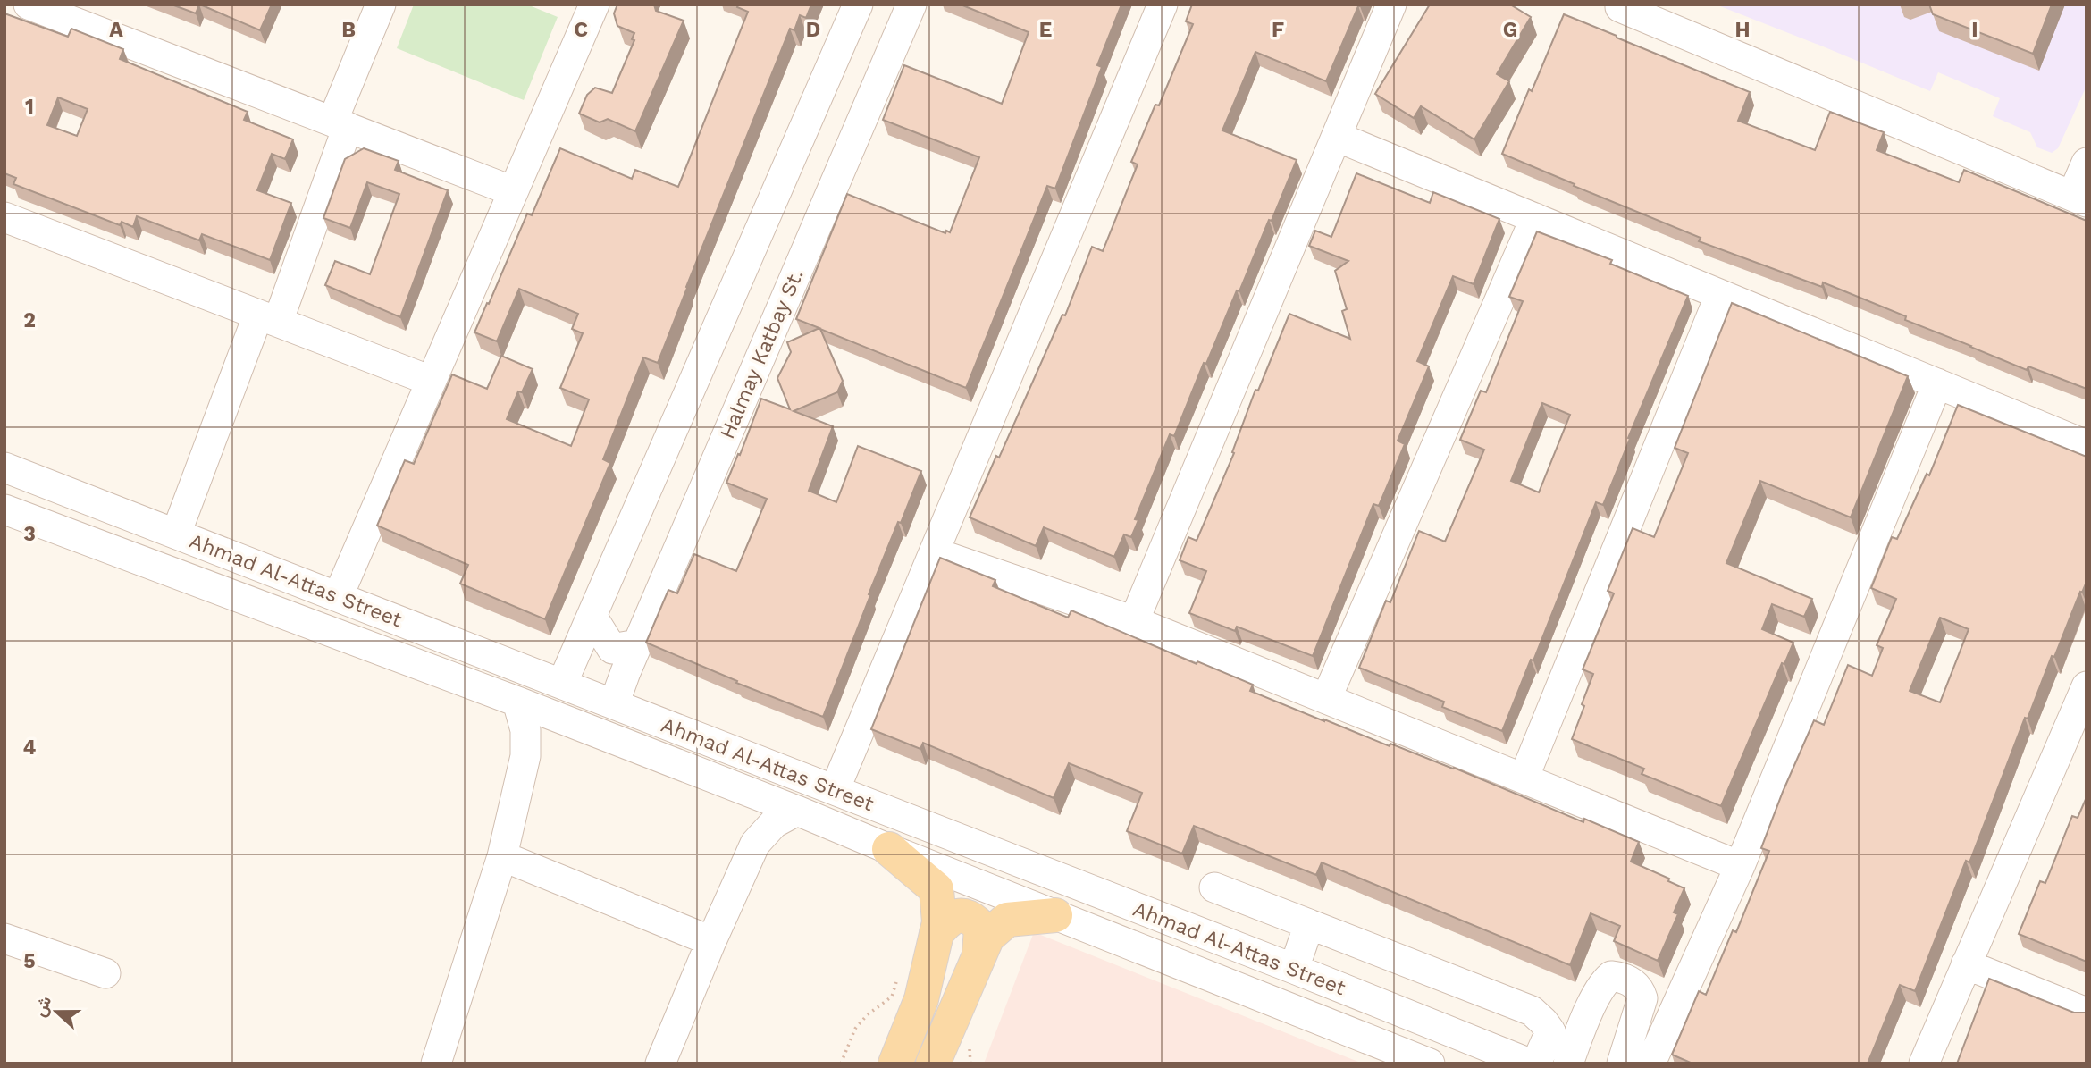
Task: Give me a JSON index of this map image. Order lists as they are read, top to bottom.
{
  "streets": {
    "street": ["Halmay Katbay St.", "Ahmad Al-Attas Street"]
  },
  "crossings": [
    ["Halmay Katbay St.", "Ahmad Al-Attas Street"]
  ],
  "north": "left",
  "grid": {
    "columns": [
      "A",
      "B",
      "C",
      "D",
      "E",
      "F",
      "G",
      "H",
      "I"
    ],
    "rows": [
      "1",
      "2",
      "3",
      "4",
      "5"
    ]
  }
}
